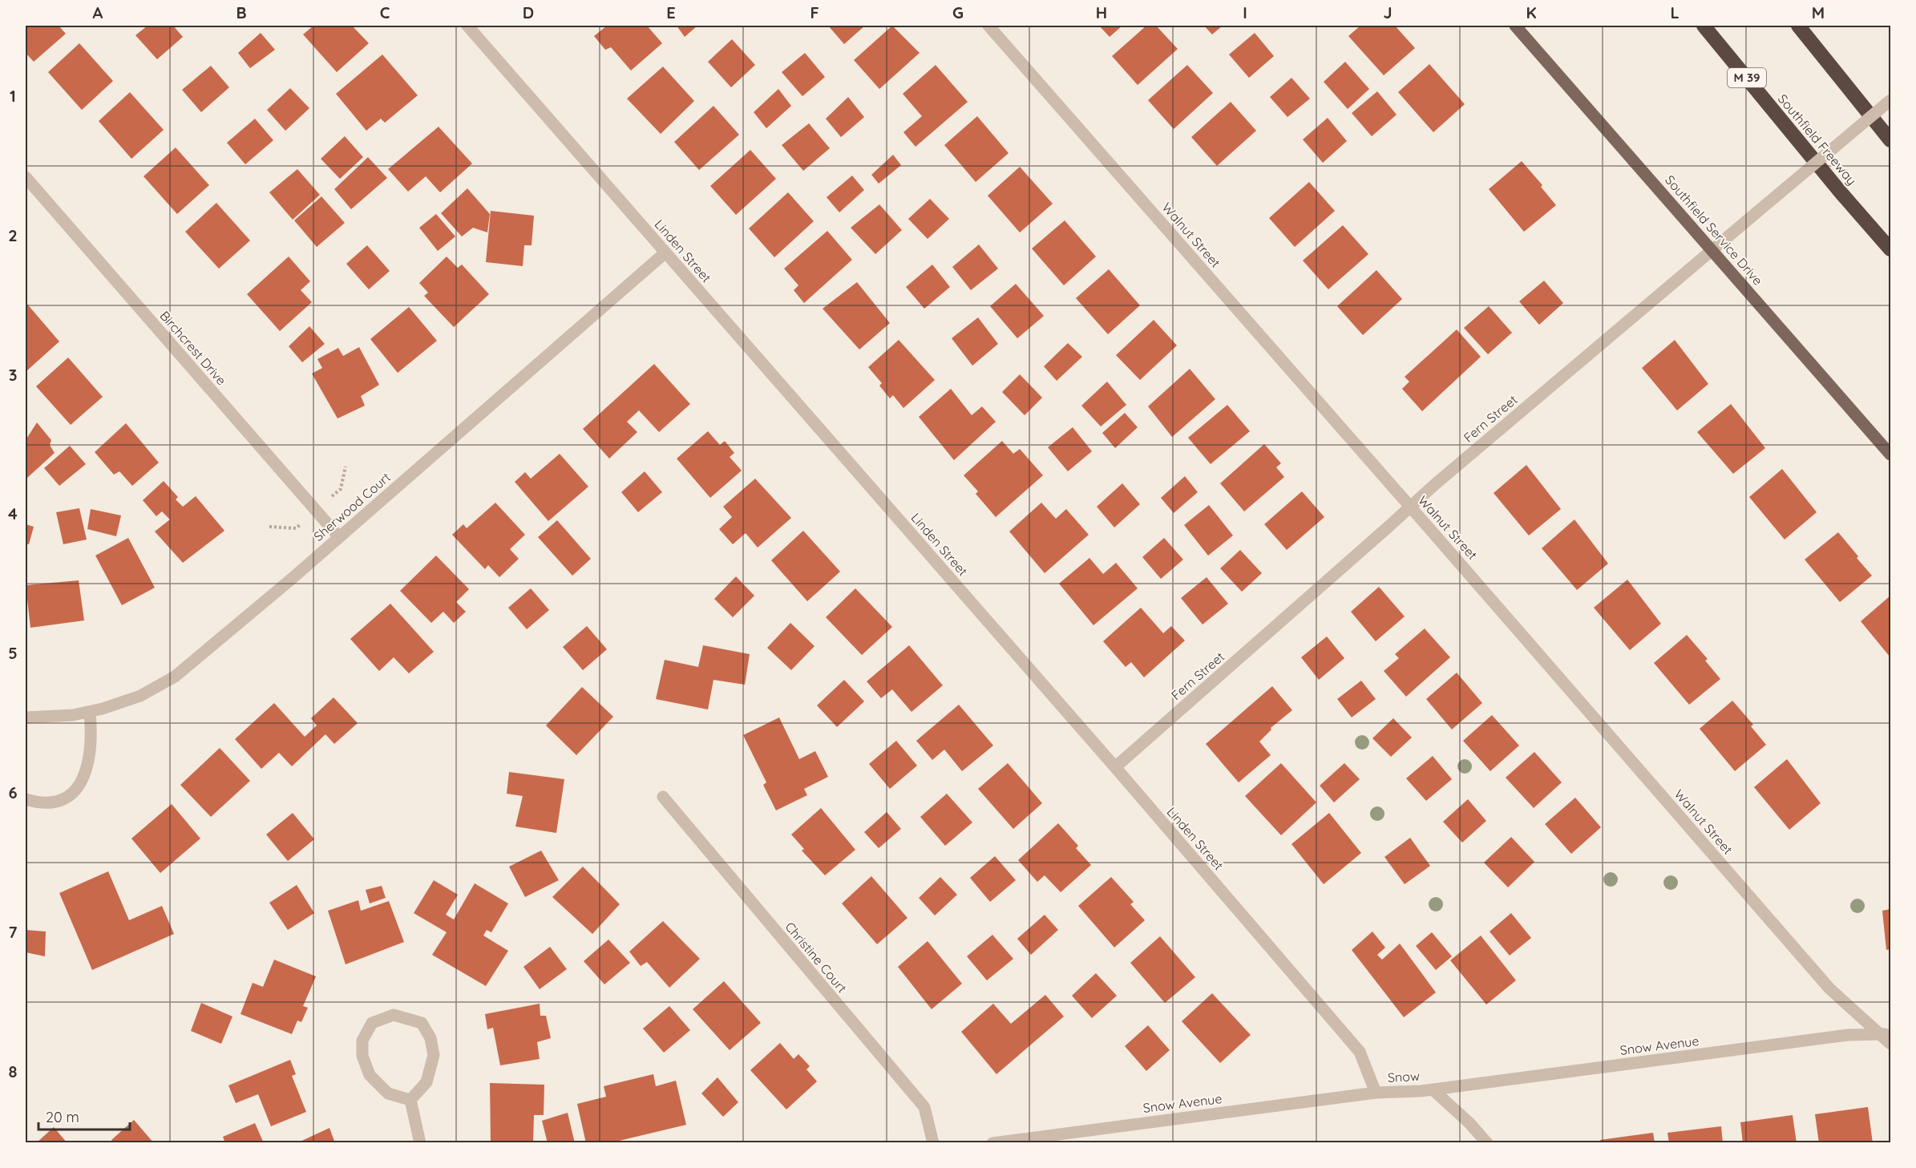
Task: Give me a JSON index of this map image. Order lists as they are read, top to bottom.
{
  "streets": {
    "highway": ["M 39", "Southfield Freeway"],
    "main road": ["Southfield Service Drive"],
    "street": [
      "Walnut Street",
      "Linden Street",
      "Birchcrest Drive",
      "Fern Street",
      "Sherwood Court",
      "Christine Court",
      "Snow Avenue",
      "Snow"
    ]
  },
  "crossings": [
    ["Southfield Service Drive", "Fern Street"],
    ["Walnut Street", "Fern Street"],
    ["Walnut Street", "Snow Avenue"],
    ["Linden Street", "Fern Street"],
    ["Linden Street", "Sherwood Court"],
    ["Linden Street", "Snow Avenue"],
    ["Linden Street", "Snow"],
    ["Birchcrest Drive", "Sherwood Court"],
    ["Snow Avenue", "Snow"]
  ],
  "scale_bar": "20 m",
  "grid": {
    "columns": [
      "A",
      "B",
      "C",
      "D",
      "E",
      "F",
      "G",
      "H",
      "I",
      "J",
      "K",
      "L",
      "M"
    ],
    "rows": [
      "1",
      "2",
      "3",
      "4",
      "5",
      "6",
      "7",
      "8"
    ]
  }
}
